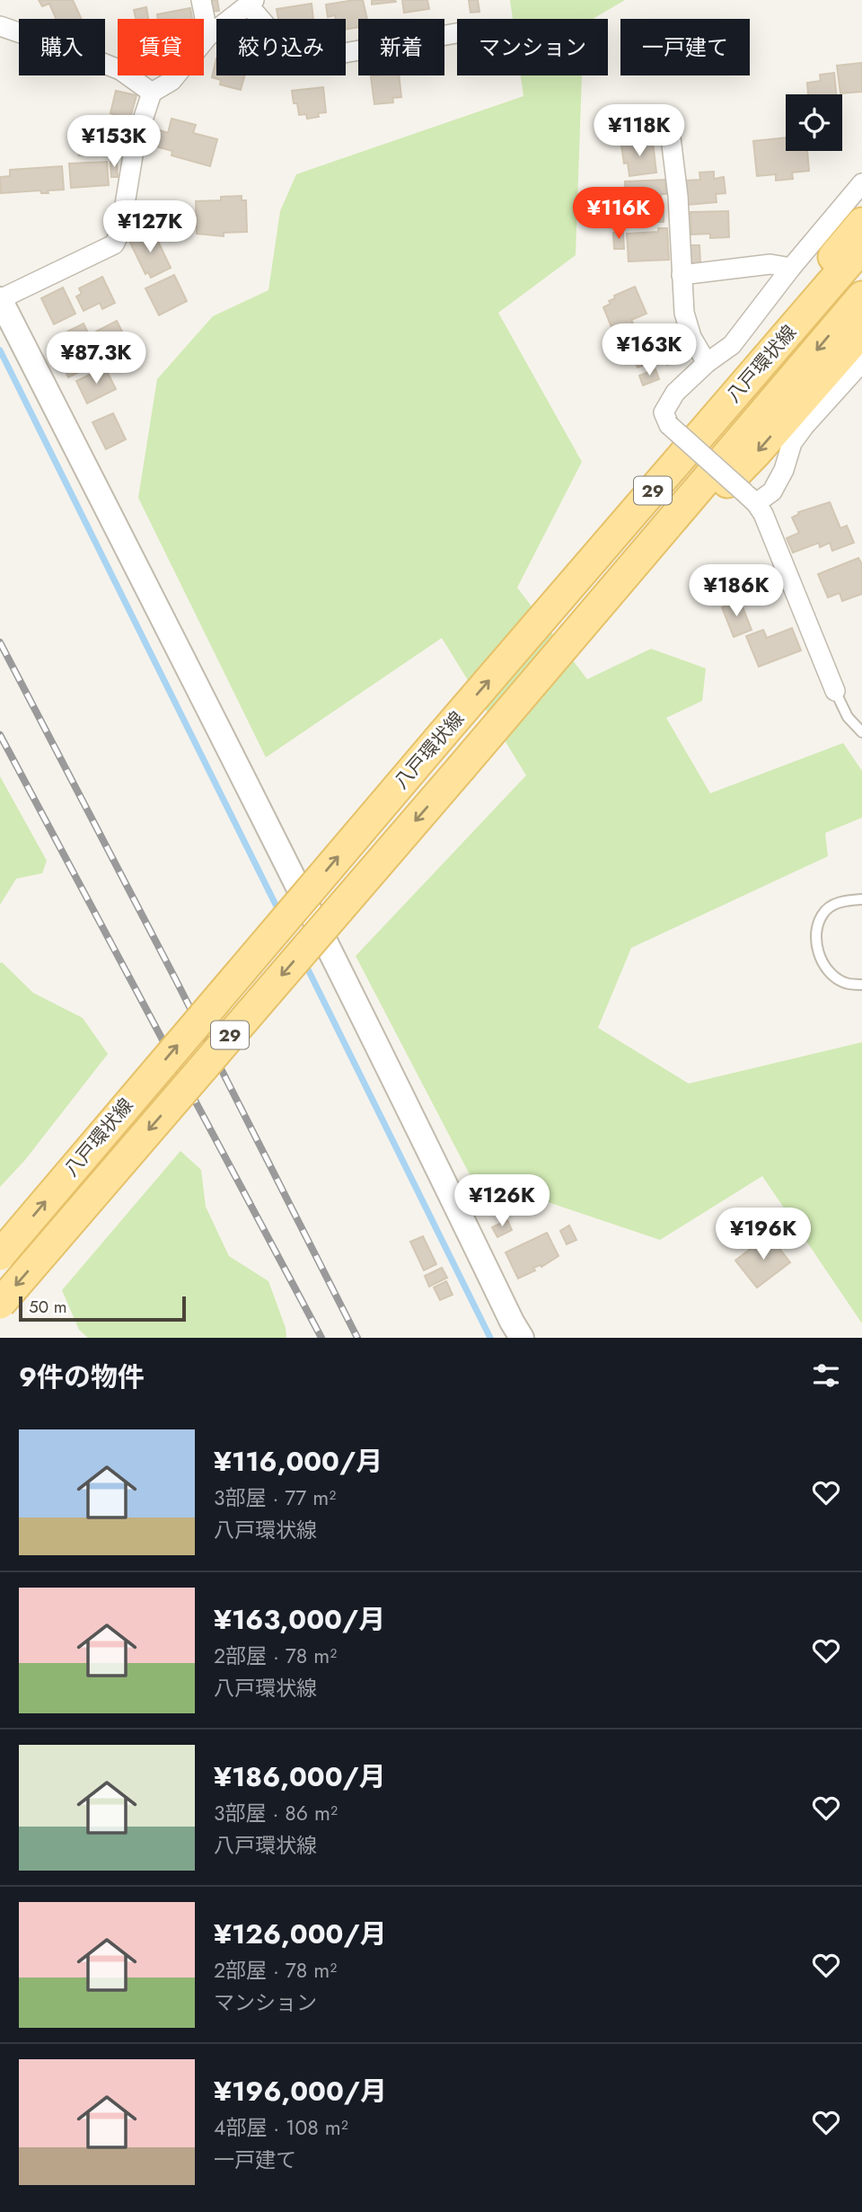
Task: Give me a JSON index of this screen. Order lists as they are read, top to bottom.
{
  "streets": {
    "main road": ["八戸環状線", "29"]
  },
  "crossings": [
    ["八戸環状線", "29"]
  ],
  "scale_bar": "50 m",
  "page": {
    "chip": [
      "購入",
      "賃貸",
      "絞り込み",
      "新着",
      "マンション",
      "一戸建て"
    ],
    "price": [
      "¥118K",
      "¥153K",
      "¥116K",
      "¥127K",
      "¥163K",
      "¥87.3K",
      "¥186K",
      "¥126K",
      "¥196K"
    ],
    "scale": "50 m",
    "heading": "9件の物件",
    "list": [
      {
        "name": "¥116,000/月",
        "note": "3部屋 · 77 m² · 八戸環状線"
      },
      {
        "name": "¥163,000/月",
        "note": "2部屋 · 78 m² · 八戸環状線"
      },
      {
        "name": "¥186,000/月",
        "note": "3部屋 · 86 m² · 八戸環状線"
      },
      {
        "name": "¥126,000/月",
        "note": "2部屋 · 78 m² · マンション"
      },
      {
        "name": "¥196,000/月",
        "note": "4部屋 · 108 m² · 一戸建て"
      }
    ]
  }
}
